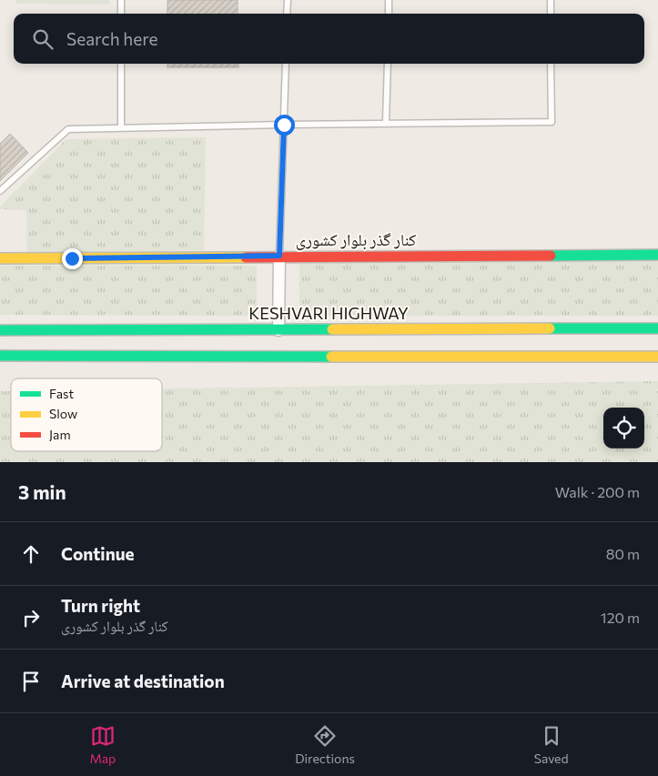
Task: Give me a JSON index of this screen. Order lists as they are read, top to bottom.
{
  "streets": {
    "main road": ["کنار گذر بلوار کشوری", "KESHVARI HIGHWAY"]
  },
  "legend": ["Fast", "Slow", "Jam"],
  "page": {
    "search": "Search here",
    "heading": ["3 min", "Walk · 200 m"],
    "list": [
      ["Continue", "80 m"],
      ["Turn right", "کنار گذر بلوار کشوری", "120 m"],
      "Arrive at destination"
    ],
    "nav": ["Map", "Directions", "Saved"]
  }
}
